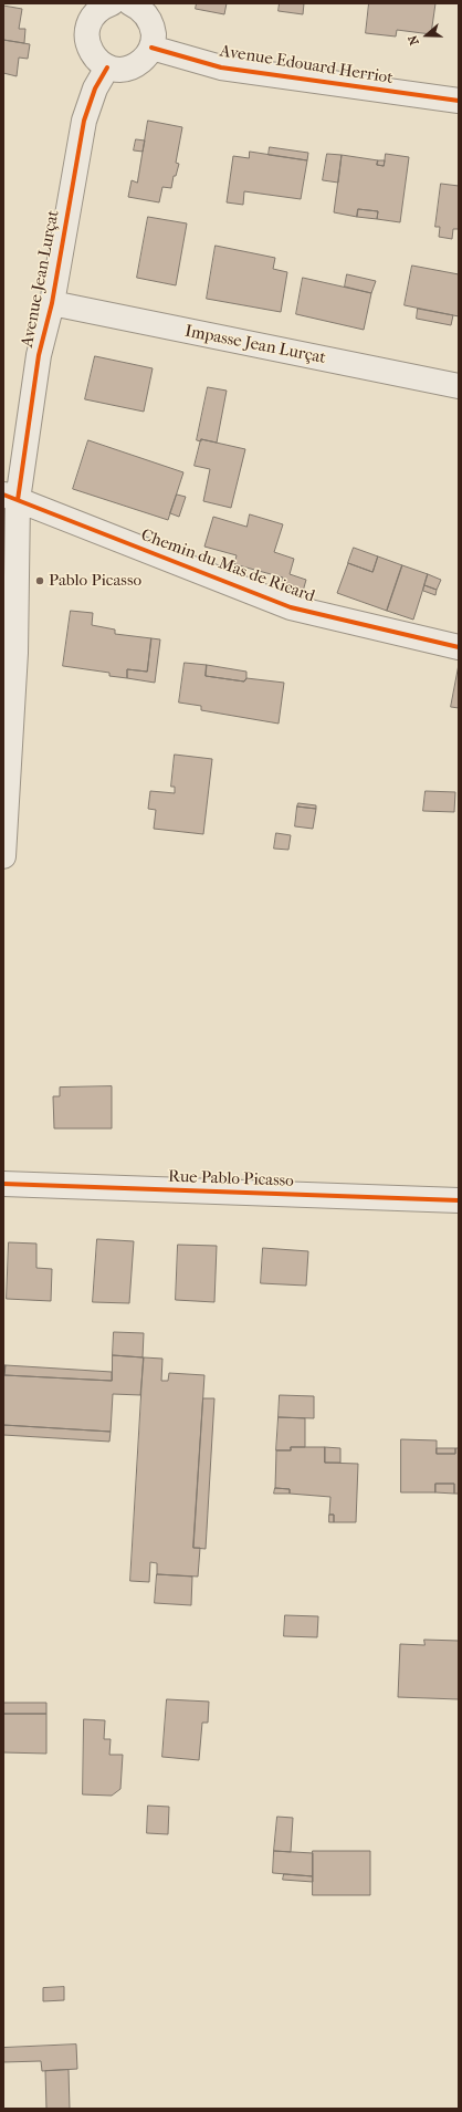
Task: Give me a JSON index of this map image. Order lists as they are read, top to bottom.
{
  "streets": {
    "street": [
      "Avenue Edouard Herriot",
      "Avenue Jean Lurçat",
      "Impasse Jean Lurçat",
      "Chemin du Mas de Ricard",
      "Rue Pablo Picasso"
    ]
  },
  "crossings": [
    ["Avenue Jean Lurçat", "Impasse Jean Lurçat"],
    ["Avenue Jean Lurçat", "Chemin du Mas de Ricard"]
  ],
  "places": ["Pablo Picasso"],
  "north": "left"
}
